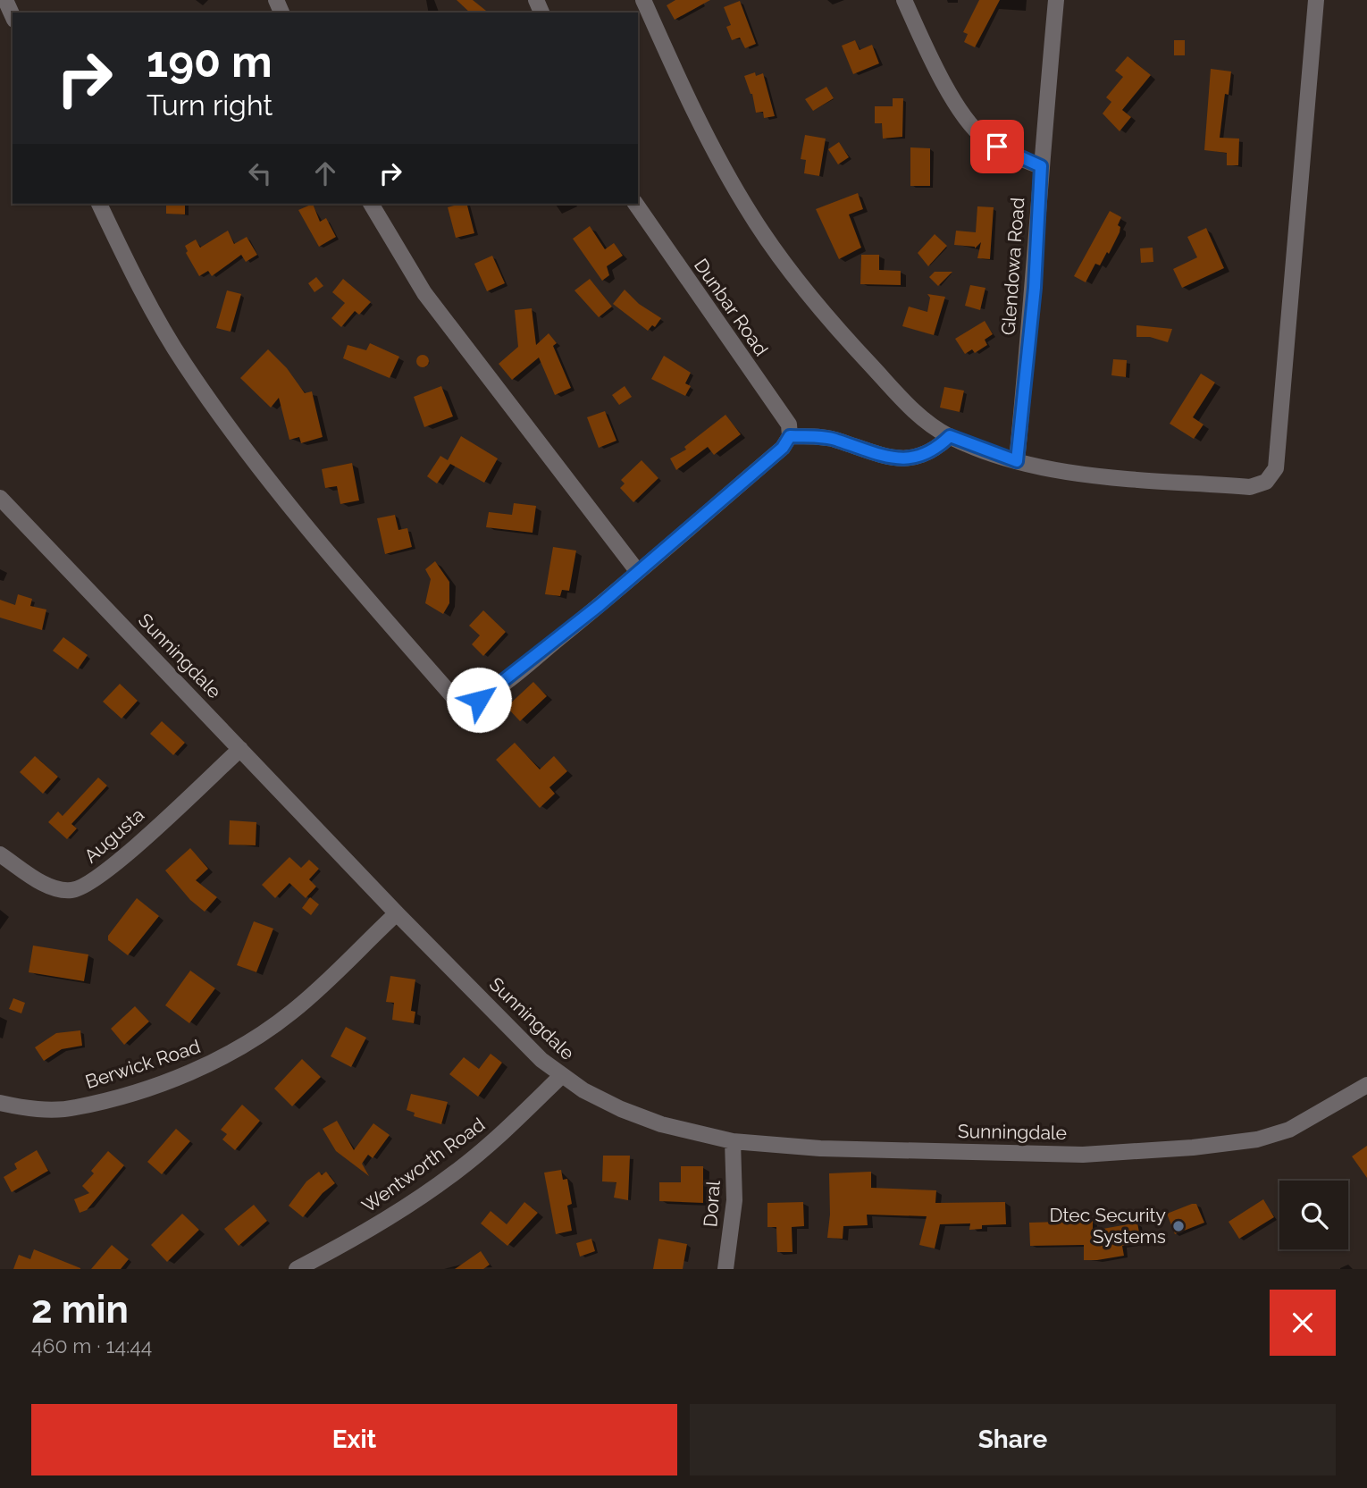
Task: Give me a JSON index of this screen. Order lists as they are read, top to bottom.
{
  "streets": {
    "street": [
      "Glendowa Road",
      "Dunbar Road",
      "Sunningdale",
      "Augusta",
      "Berwick Road",
      "Wentworth Road",
      "Doral"
    ]
  },
  "crossings": [
    ["Sunningdale", "Augusta"],
    ["Sunningdale", "Berwick Road"],
    ["Sunningdale", "Wentworth Road"],
    ["Sunningdale", "Doral"]
  ],
  "places": ["Dtec Security Systems"],
  "page": {
    "turn": ["190 m", "Turn right"],
    "heading": ["2 min", "460 m · 14:44"],
    "buttons": ["Exit", "Share"]
  }
}
